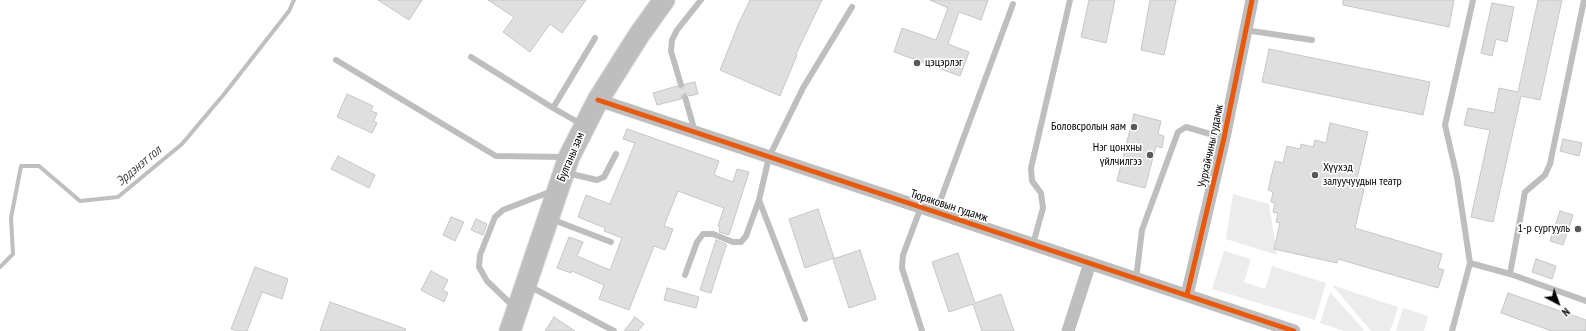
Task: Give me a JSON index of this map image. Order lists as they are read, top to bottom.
{
  "streets": {
    "highway": ["Булганы зам"],
    "street": ["Уурхайчины гудамж", "Тюряковын гудамж"]
  },
  "crossings": [
    ["Уурхайчины гудамж", "Тюряковын гудамж"],
    ["Булганы зам", "Тюряковын гудамж"]
  ],
  "water": ["Эрдэнэт гол"],
  "places": [
    "цэцэрлэг",
    "Боловсролын яам",
    "Нэг цонхны үйлчилгээ",
    "Хүүхэд залуучуудын театр",
    "1-р сургууль"
  ],
  "north": "bottom right"
}
